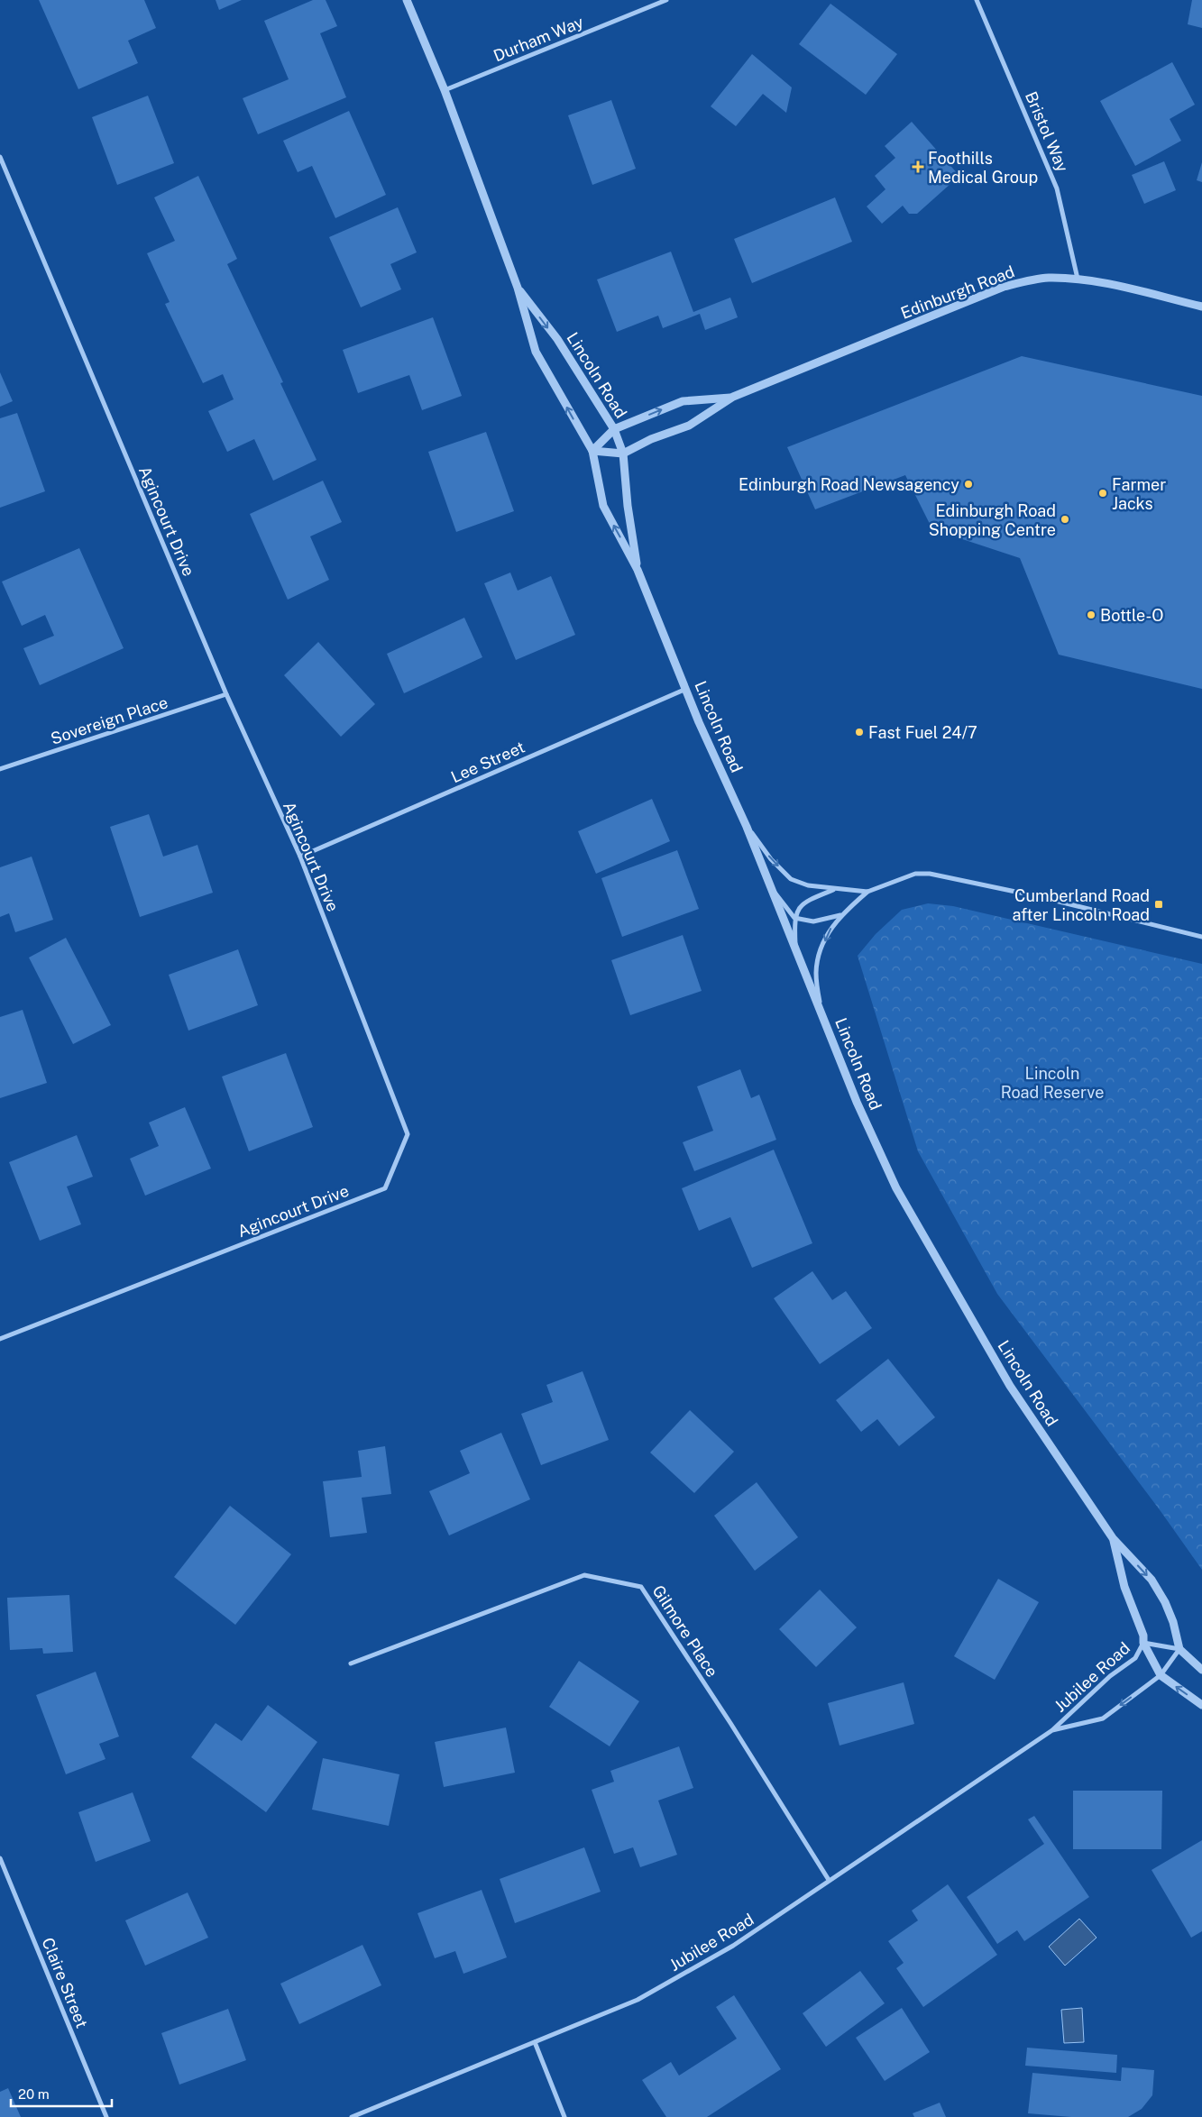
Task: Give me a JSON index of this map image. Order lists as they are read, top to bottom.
{
  "streets": {
    "street": [
      "Durham Way",
      "Bristol Way",
      "Edinburgh Road",
      "Lincoln Road",
      "Agincourt Drive",
      "Sovereign Place",
      "Lee Street",
      "Gilmore Place",
      "Jubilee Road",
      "Claire Street"
    ]
  },
  "crossings": [
    ["Durham Way", "Lincoln Road"],
    ["Bristol Way", "Edinburgh Road"],
    ["Edinburgh Road", "Lincoln Road"],
    ["Lincoln Road", "Lee Street"],
    ["Lincoln Road", "Jubilee Road"],
    ["Agincourt Drive", "Sovereign Place"],
    ["Agincourt Drive", "Lee Street"],
    ["Gilmore Place", "Jubilee Road"]
  ],
  "parks": ["Lincoln Road Reserve"],
  "places": {
    "health": ["Foothills Medical Group"],
    "other": [
      "Edinburgh Road Newsagency",
      "Farmer Jacks",
      "Edinburgh Road Shopping Centre",
      "Bottle-O",
      "Fast Fuel 24/7"
    ],
    "transit": ["Cumberland Road after Lincoln Road"]
  },
  "scale_bar": "20 m"
}
